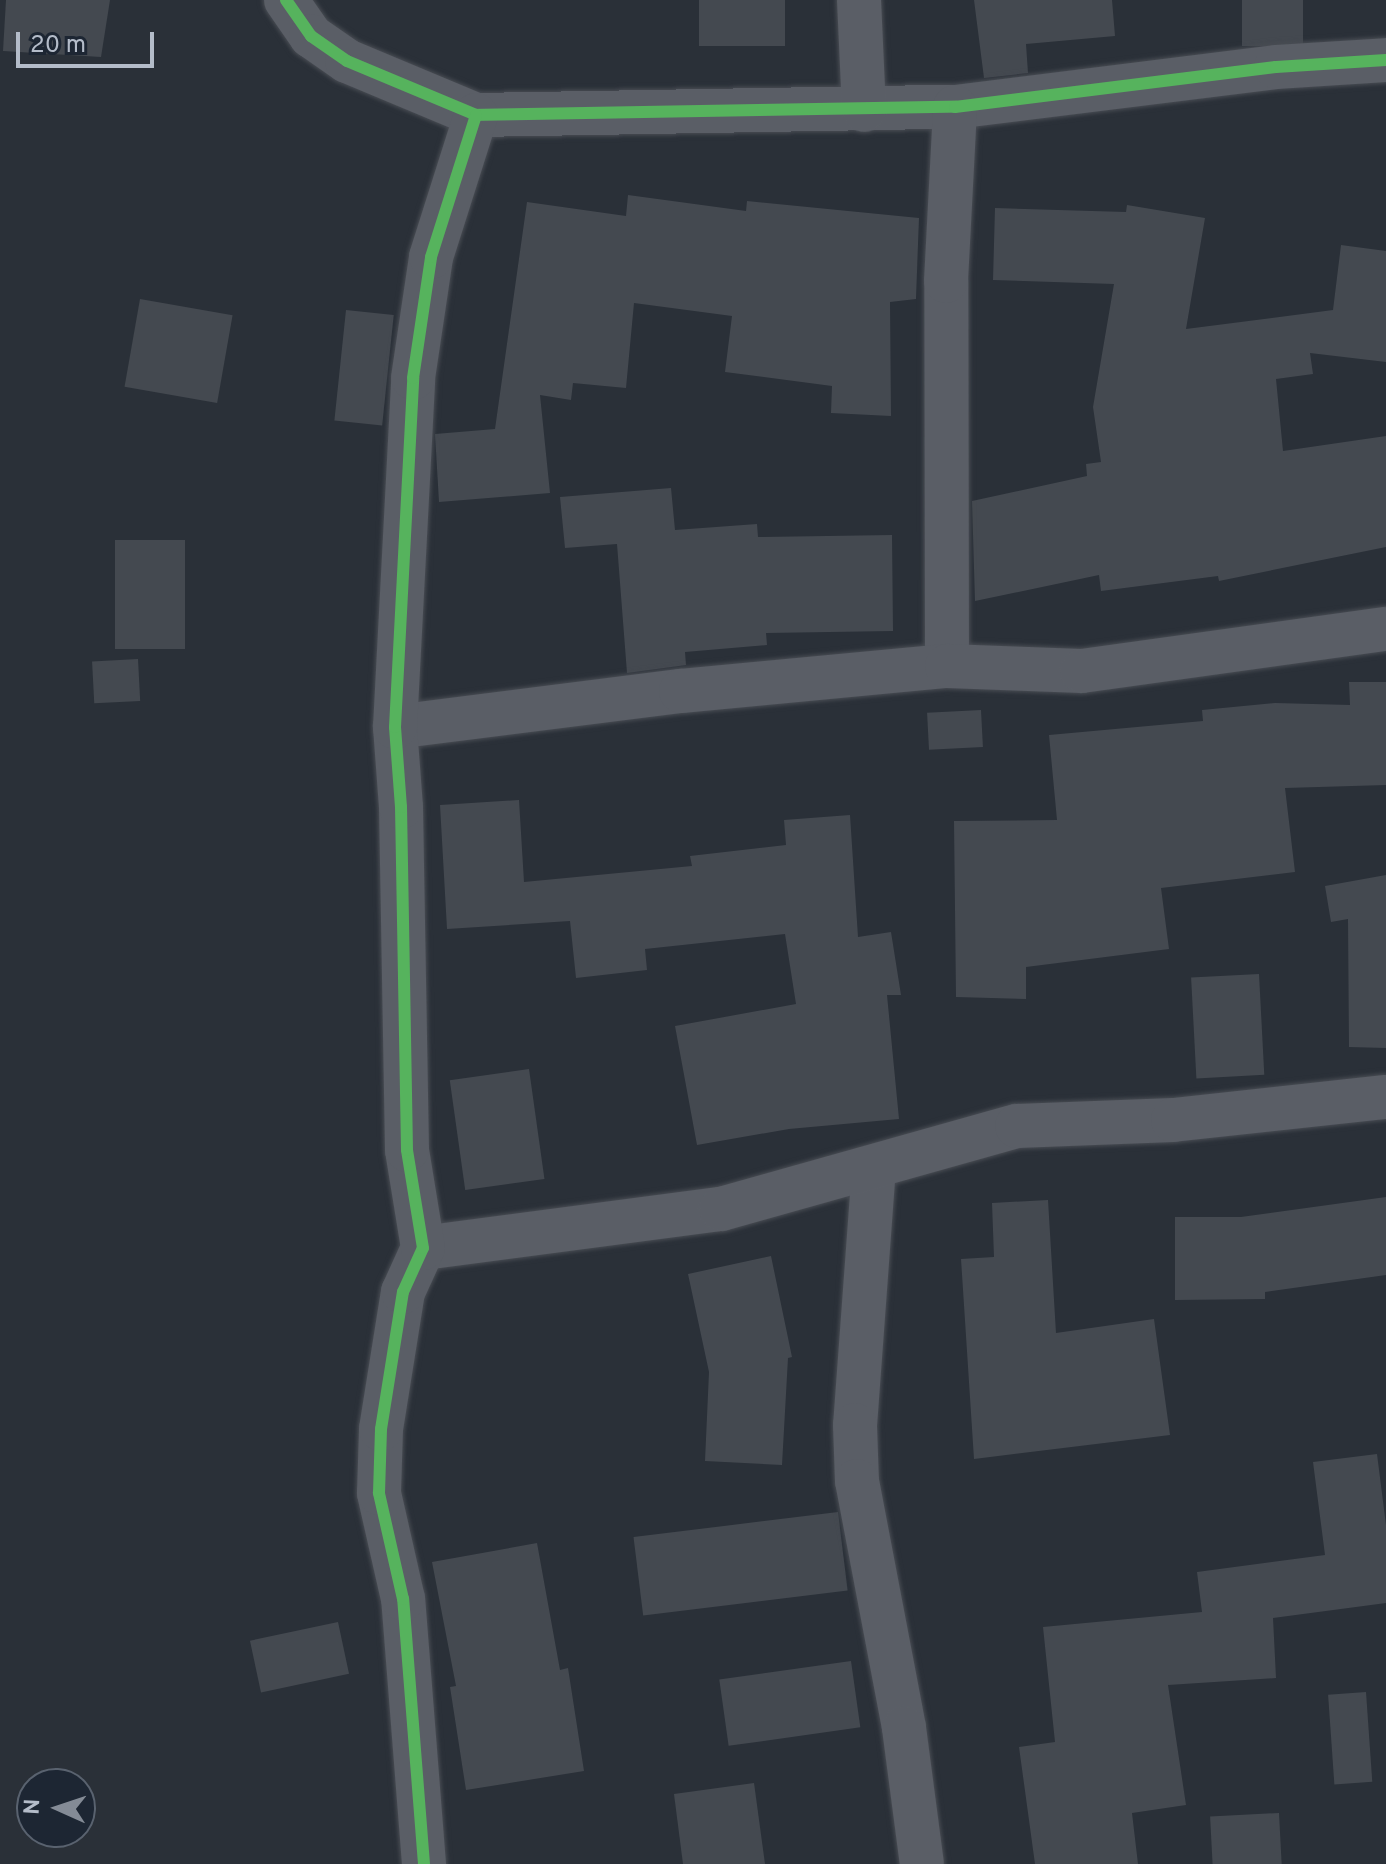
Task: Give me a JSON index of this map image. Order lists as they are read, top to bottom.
{
  "scale_bar": "20 m",
  "north": "left"
}
